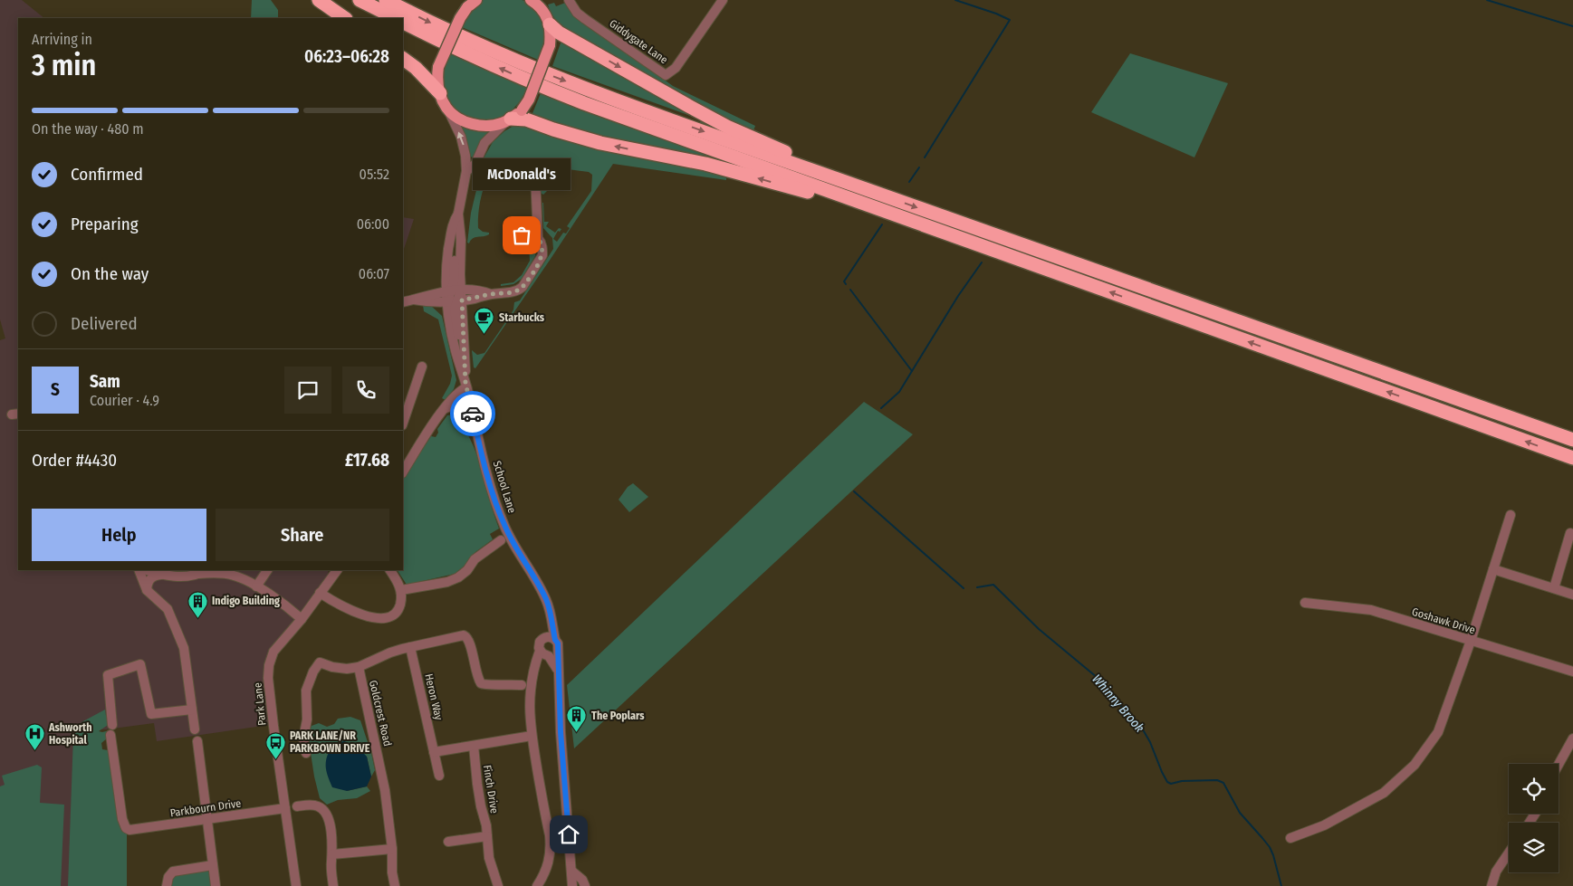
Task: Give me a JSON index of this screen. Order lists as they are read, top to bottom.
{
  "streets": {
    "street": [
      "Giddygate Lane",
      "School Lane",
      "Goshawk Drive",
      "Heron Way",
      "Park Lane",
      "Goldcrest Road",
      "Finch Drive",
      "Parkbourn Drive"
    ]
  },
  "crossings": [
    ["Heron Way", "Goldcrest Road"],
    ["Park Lane", "Parkbourn Drive"]
  ],
  "water": ["Whinny Brook"],
  "places": {
    "other": ["McDonald's"],
    "cafe": ["Starbucks"],
    "building": ["Indigo Building", "The Poplars"],
    "hospital": ["Ashworth Hospital"],
    "bus stop": ["PARK LANE/NR PARKBOWN DRIVE"]
  },
  "page": {
    "heading": ["3 min", "Arriving in", "06:23–06:28"],
    "panel": [
      "Sam",
      "Courier · 4.9",
      "Order #4430",
      "£17.68"
    ],
    "bar": "On the way · 480 m",
    "list": [
      ["Confirmed", "05:52"],
      ["Preparing", "06:00"],
      ["On the way", "06:07"],
      "Delivered"
    ],
    "bubble": "McDonald's",
    "round": "S",
    "buttons": ["Help", "Share"]
  }
}
